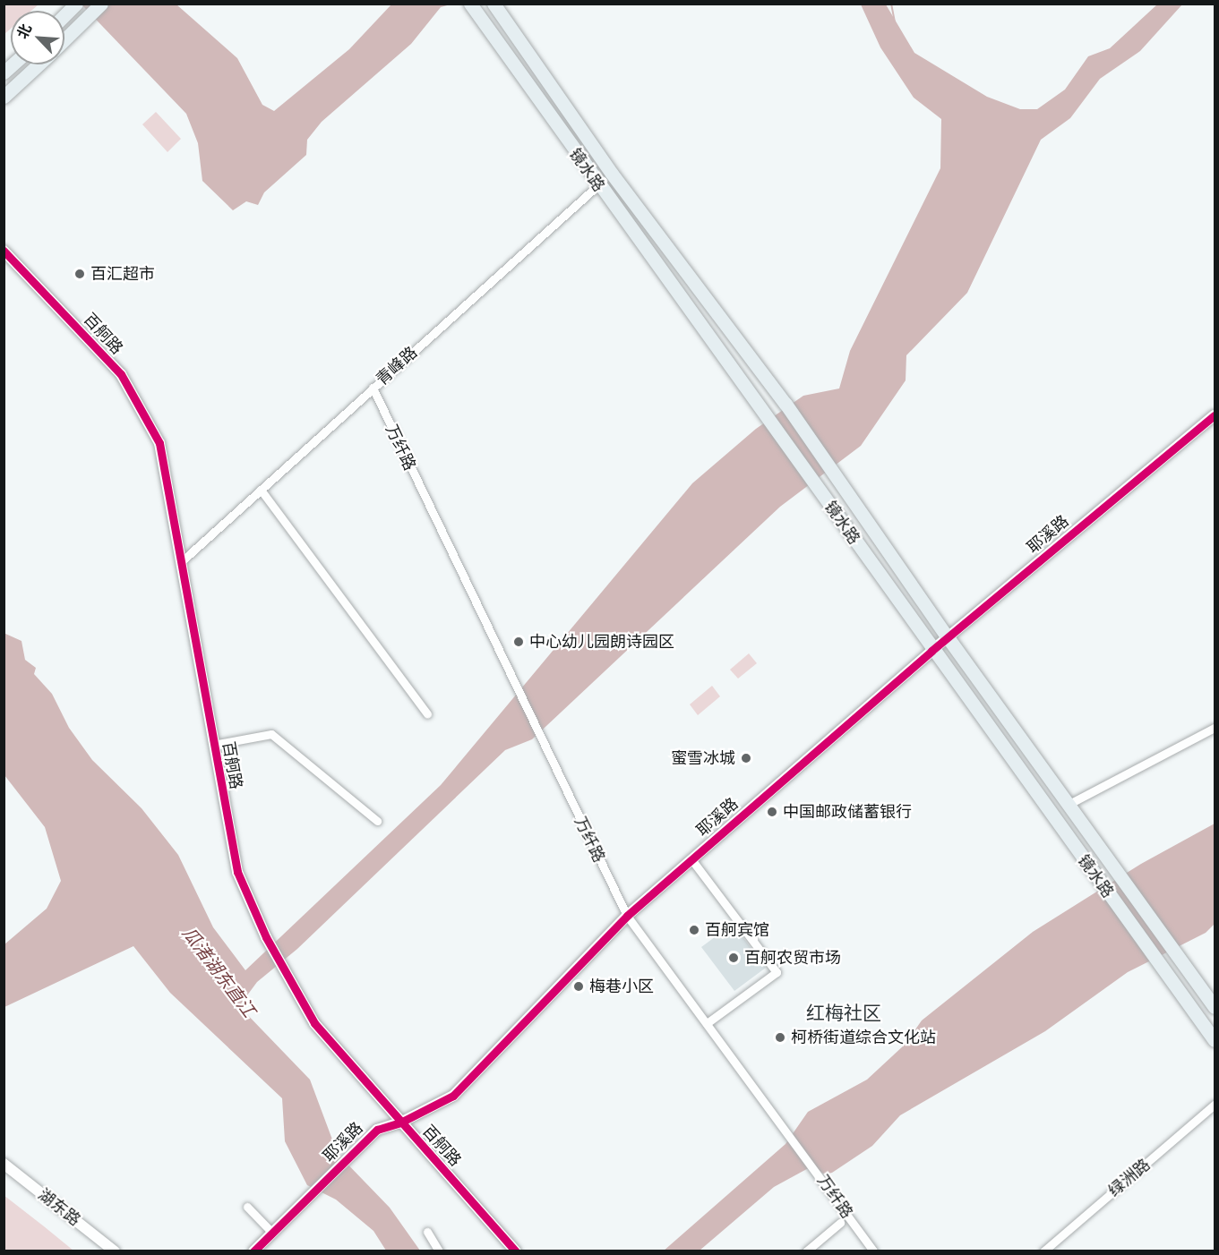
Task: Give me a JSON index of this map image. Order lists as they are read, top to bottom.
{
  "streets": {
    "main road": ["镜水路"],
    "street": [
      "百舸路",
      "青峰路",
      "万纤路",
      "耶溪路",
      "绿洲路",
      "湖东路"
    ]
  },
  "crossings": [
    ["镜水路", "青峰路"],
    ["镜水路", "耶溪路"],
    ["百舸路", "青峰路"],
    ["百舸路", "耶溪路"],
    ["青峰路", "万纤路"],
    ["万纤路", "耶溪路"]
  ],
  "districts": ["红梅社区"],
  "water": ["瓜渚湖东直江"],
  "places": [
    "百汇超市",
    "中心幼儿园朗诗园区",
    "蜜雪冰城",
    "中国邮政储蓄银行",
    "百舸宾馆",
    "百舸农贸市场",
    "梅巷小区",
    "柯桥街道综合文化站"
  ],
  "north": "top left"
}
